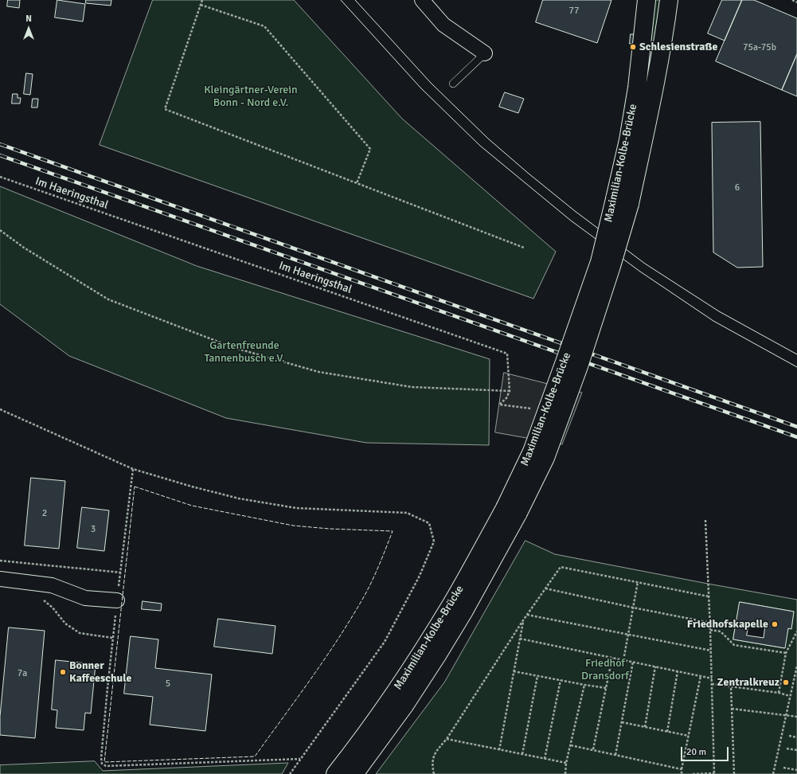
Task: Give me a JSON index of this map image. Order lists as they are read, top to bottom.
{
  "streets": {
    "street": ["Maximilian-Kolbe-Brücke"],
    "path": ["Im Haeringsthal"]
  },
  "parks": ["Kleingärtner-Verein Bonn - Nord e.V.", "Gartenfreunde Tannenbusch e.V.", "Friedhof Dransdorf"],
  "places": [
    "Schlesienstraße",
    "Friedhofskapelle",
    "Bonner Kaffeeschule",
    "Zentralkreuz"
  ],
  "house_numbers": [
    "77",
    "75a-75b",
    "6",
    "2",
    "3",
    "7a",
    "5"
  ],
  "scale_bar": "20 m",
  "north": "top"
}
